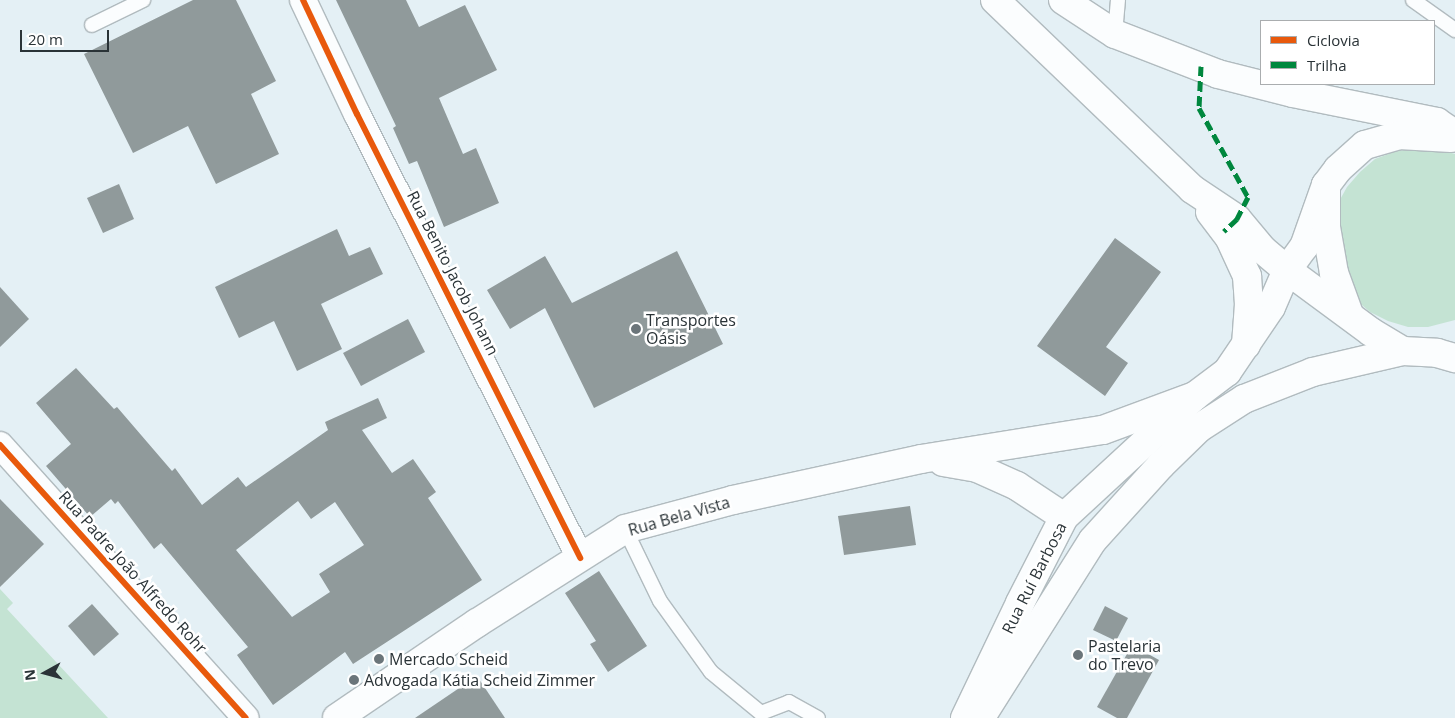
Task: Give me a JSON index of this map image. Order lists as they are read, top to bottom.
{
  "streets": {
    "main road": ["Rua Bela Vista", "Rua Ruí Barbosa"],
    "street": ["Rua Benito Jacob Johann", "Rua Padre João Alfredo Rohr"]
  },
  "crossings": [
    ["Rua Benito Jacob Johann", "Rua Bela Vista"],
    ["Rua Bela Vista", "Rua Ruí Barbosa"]
  ],
  "places": [
    "Transportes Oásis",
    "Pastelaria do Trevo",
    "Mercado Scheid",
    "Advogada Kátia Scheid Zimmer"
  ],
  "legend": ["Ciclovia", "Trilha"],
  "scale_bar": "20 m",
  "north": "left"
}
